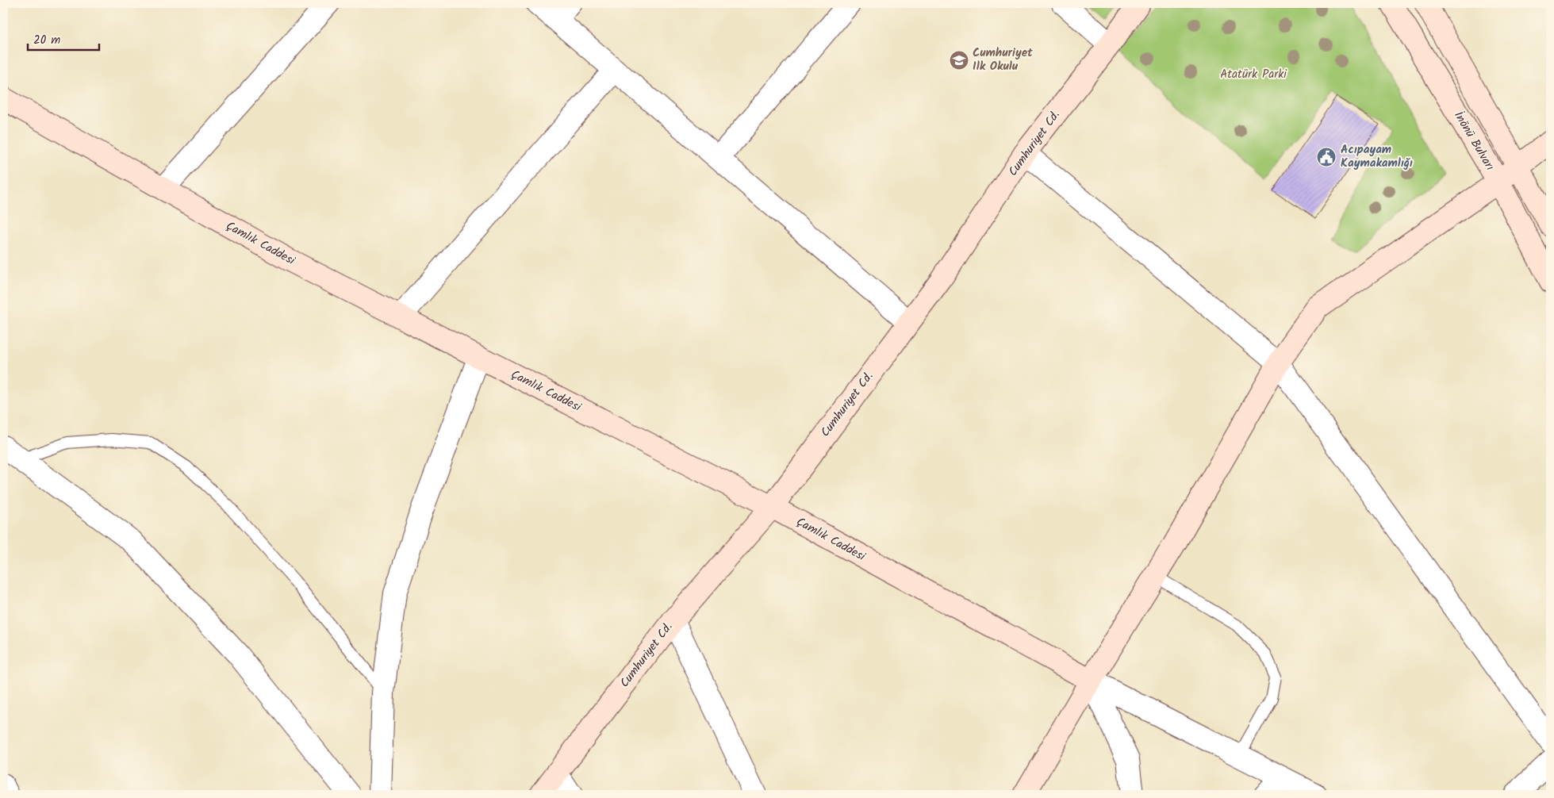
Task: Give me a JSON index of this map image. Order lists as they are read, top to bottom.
{
  "streets": {
    "street": ["İnönü Bulvarı", "Cumhuriyet Cd.", "Çamlık Caddesi"]
  },
  "crossings": [
    ["Cumhuriyet Cd.", "Çamlık Caddesi"]
  ],
  "parks": ["Atatürk Parki"],
  "places": {
    "school or university": ["Cumhuriyet Ilk Okulu"],
    "public building": ["Acıpayam Kaymakamlığı"]
  },
  "scale_bar": "20 m"
}
